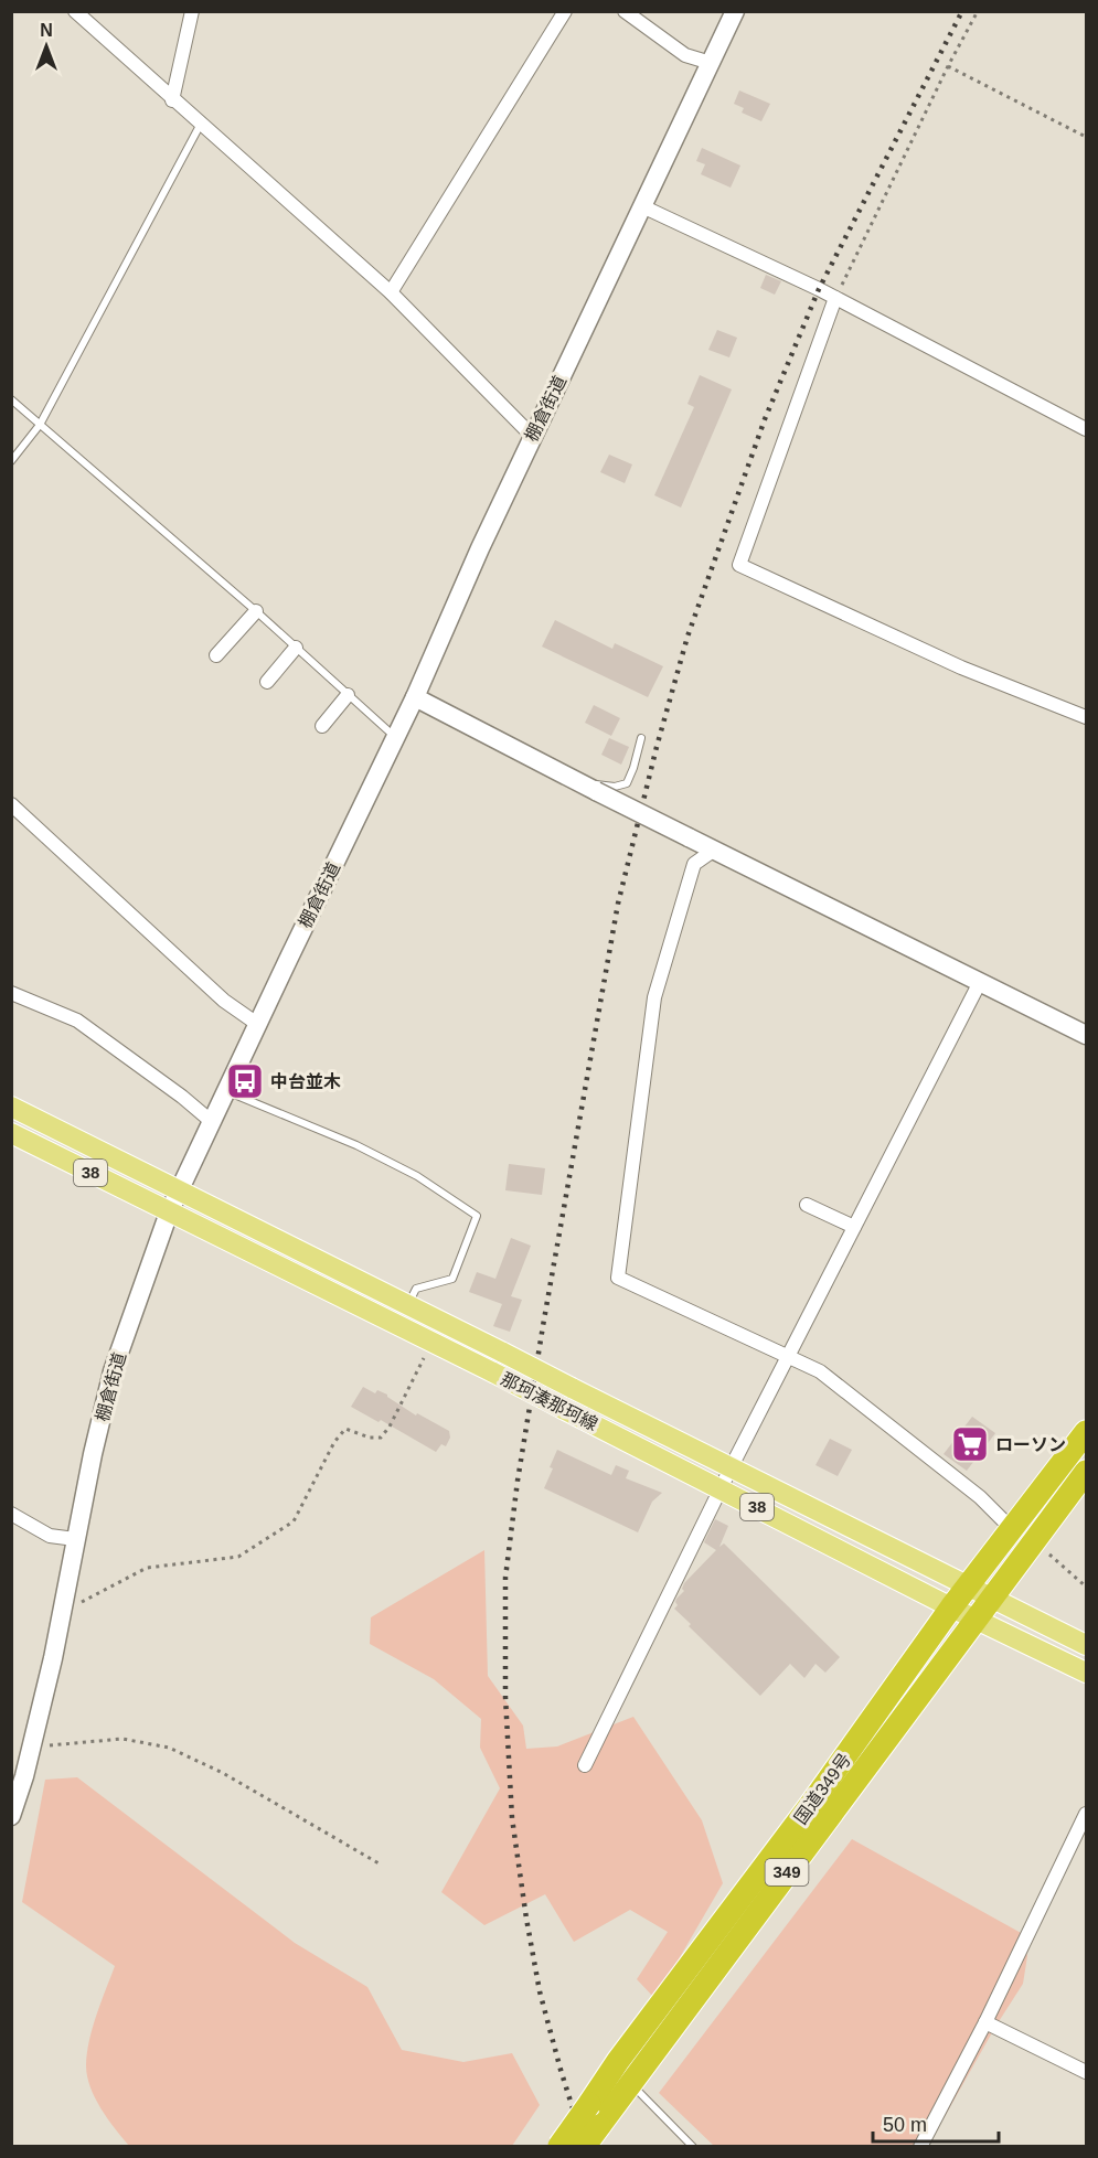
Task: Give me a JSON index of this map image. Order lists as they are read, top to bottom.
{
  "streets": {
    "highway": ["国道349号", "349"],
    "main road": ["38", "那珂湊那珂線"],
    "street": ["棚倉街道"]
  },
  "crossings": [
    ["棚倉街道", "那珂湊那珂線"],
    ["那珂湊那珂線", "国道349号"]
  ],
  "places": {
    "bus stop": ["中台並木"],
    "supermarket": ["ローソン"]
  },
  "scale_bar": "50 m",
  "north": "top"
}
